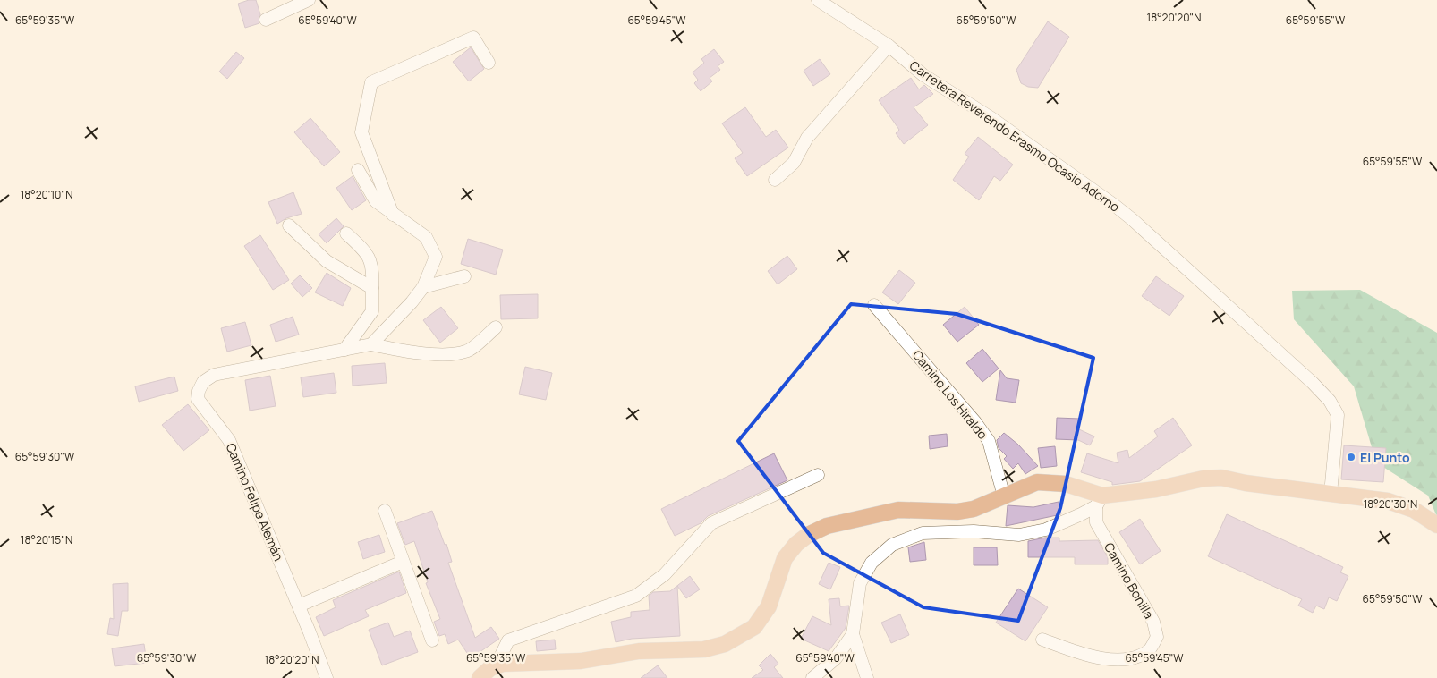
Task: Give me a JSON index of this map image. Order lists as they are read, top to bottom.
{
  "streets": {
    "street": [
      "Carretera Reverendo Erasmo Ocasio Adorno",
      "Camino Los Hiraldo",
      "Camino Felipe Alemán",
      "Camino Bonilla"
    ]
  },
  "places": ["El Punto"],
  "coordinates": [
    "18°20'20\"N",
    "65°59'45\"W",
    "65°59'50\"W",
    "65°59'55\"W",
    "65°59'40\"W",
    "65°59'35\"W",
    "18°20'10\"N",
    "65°59'30\"W",
    "18°20'30\"N",
    "18°20'15\"N"
  ]
}
